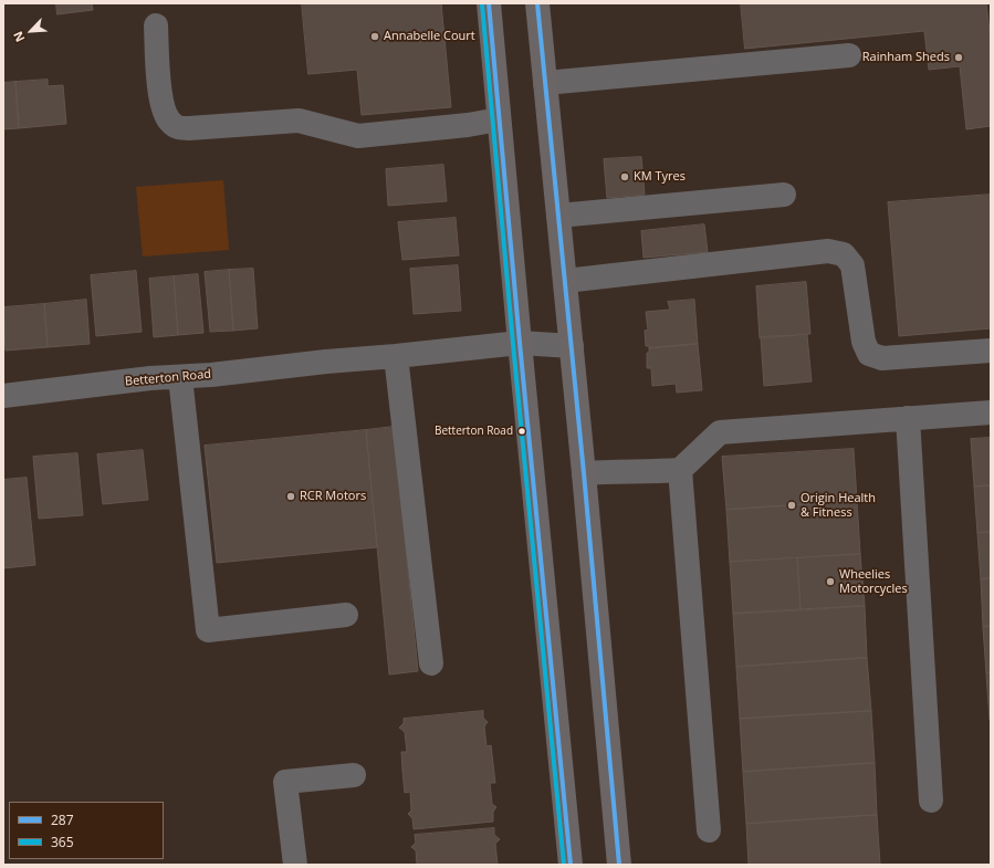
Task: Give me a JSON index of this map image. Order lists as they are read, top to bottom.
{
  "streets": {
    "street": ["Betterton Road"]
  },
  "places": [
    "Annabelle Court",
    "Rainham Sheds",
    "KM Tyres",
    "Betterton Road",
    "RCR Motors",
    "Origin Health & Fitness",
    "Wheelies Motorcycles"
  ],
  "lines": ["transit line 287", "transit line 365"],
  "legend": ["287", "365"],
  "north": "bottom left"
}
